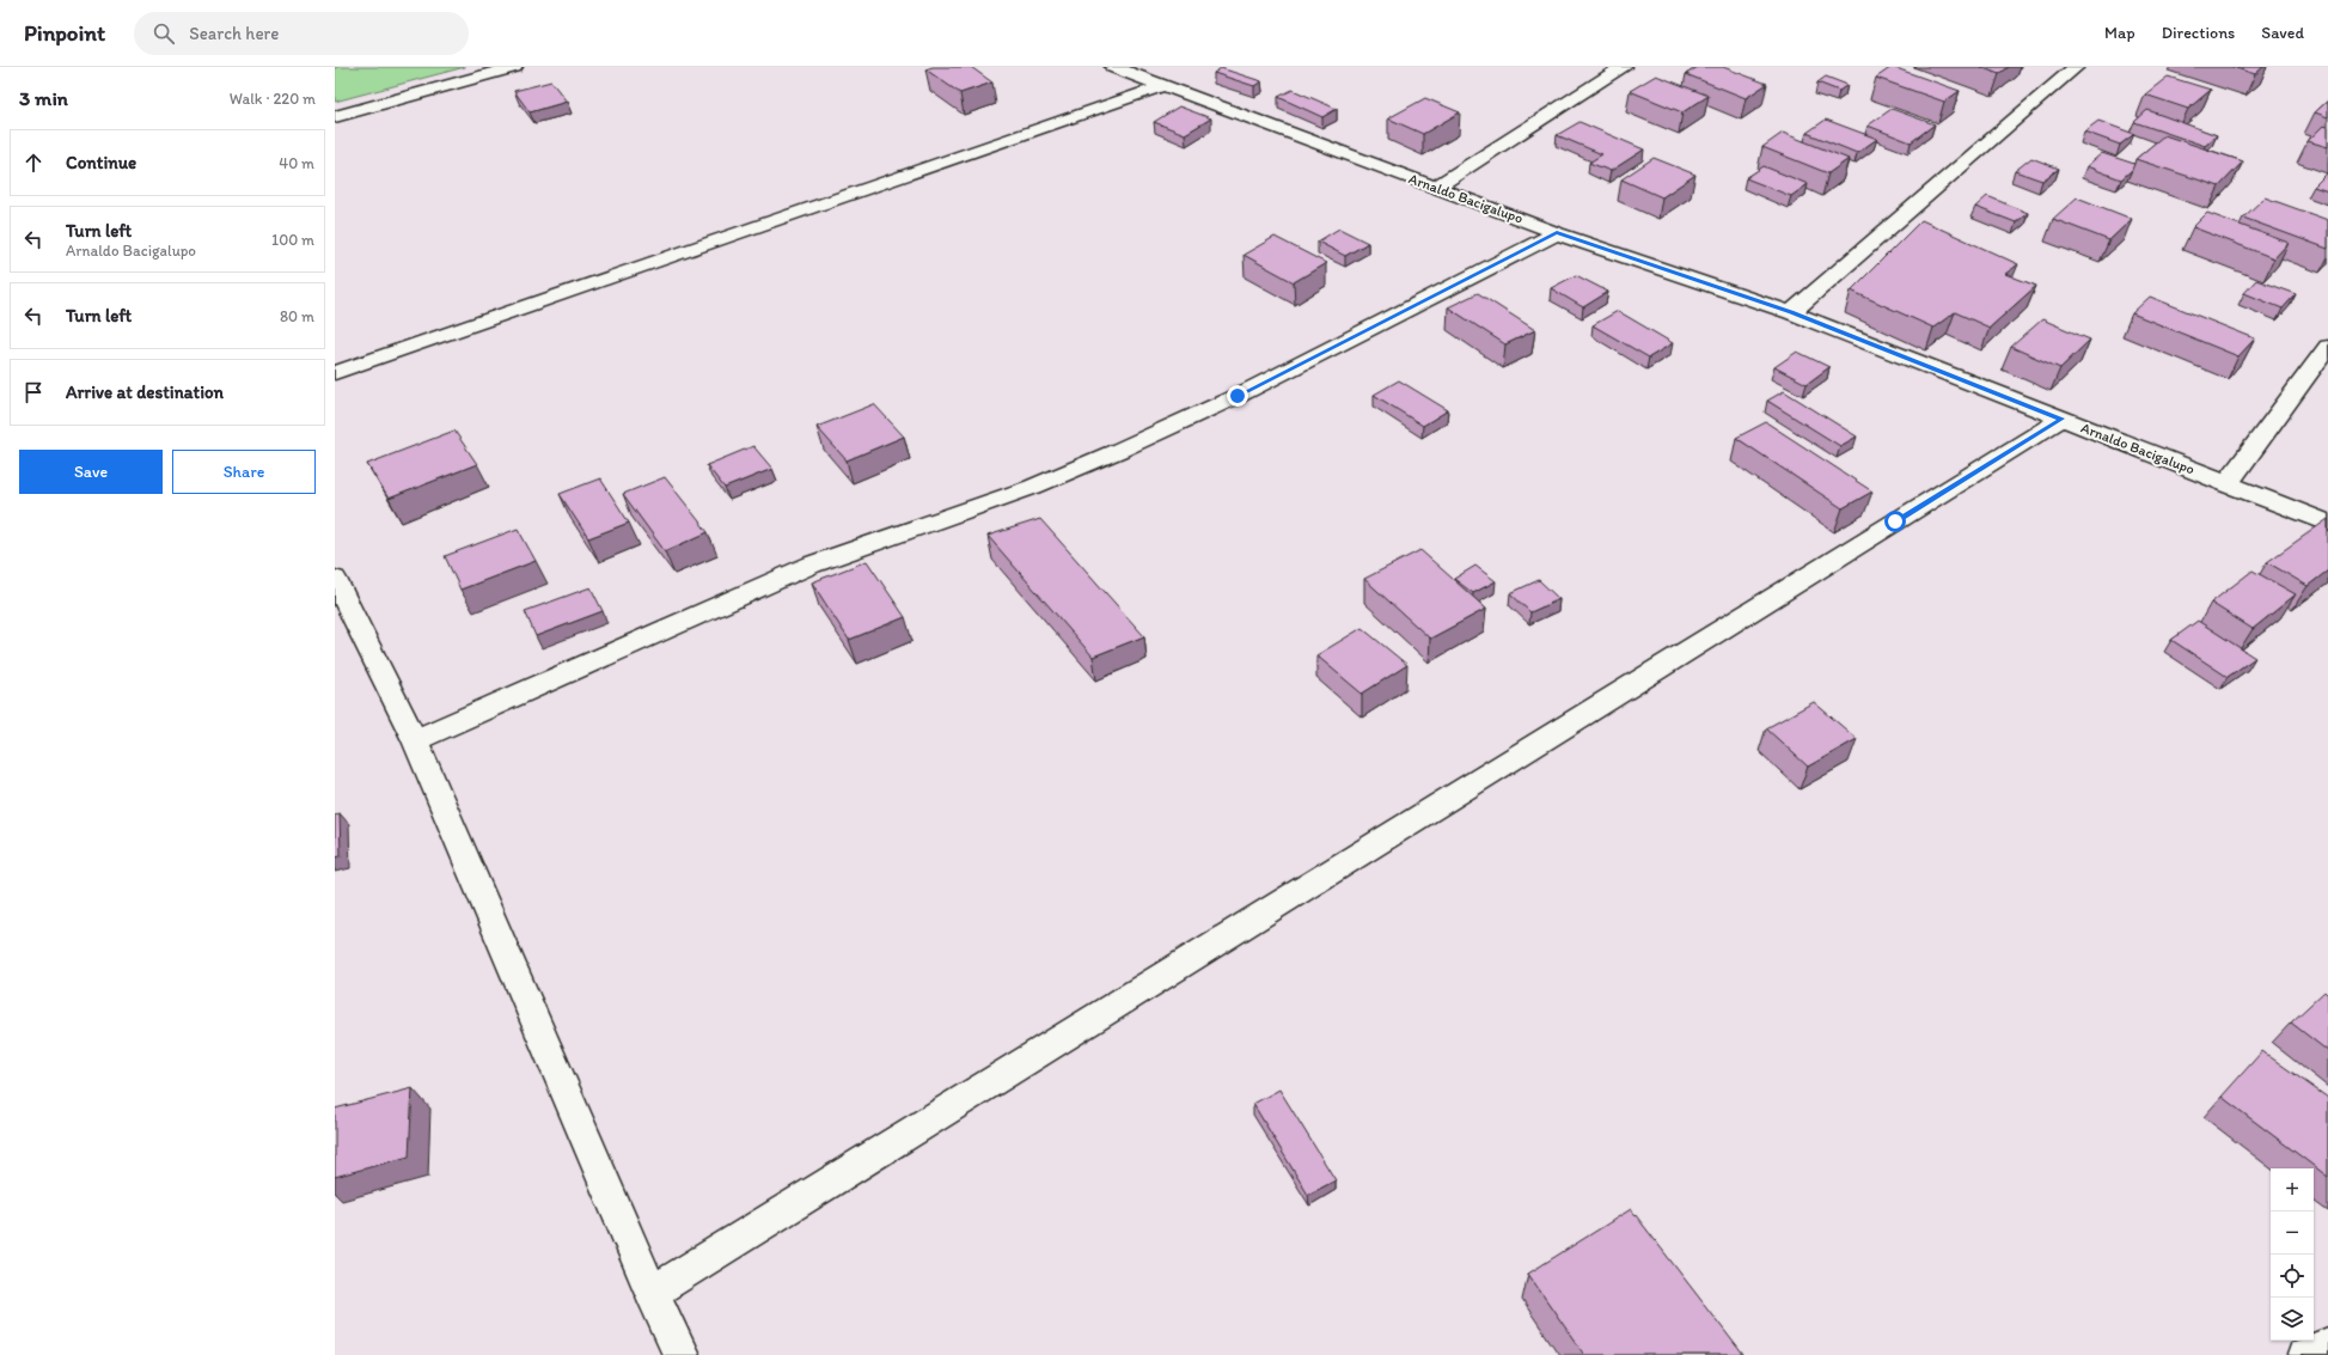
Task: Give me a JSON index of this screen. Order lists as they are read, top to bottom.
{
  "streets": {
    "street": ["Arnaldo Bacigalupo"]
  },
  "page": {
    "header": "Pinpoint",
    "search": "Search here",
    "nav": ["Map", "Directions", "Saved"],
    "heading": ["3 min", "Walk · 220 m"],
    "list": [
      ["Continue", "40 m"],
      ["Turn left", "Arnaldo Bacigalupo", "100 m"],
      ["Turn left", "80 m"],
      "Arrive at destination"
    ],
    "buttons": ["Save", "Share"],
    "map_buttons": ["+", "−"]
  }
}
